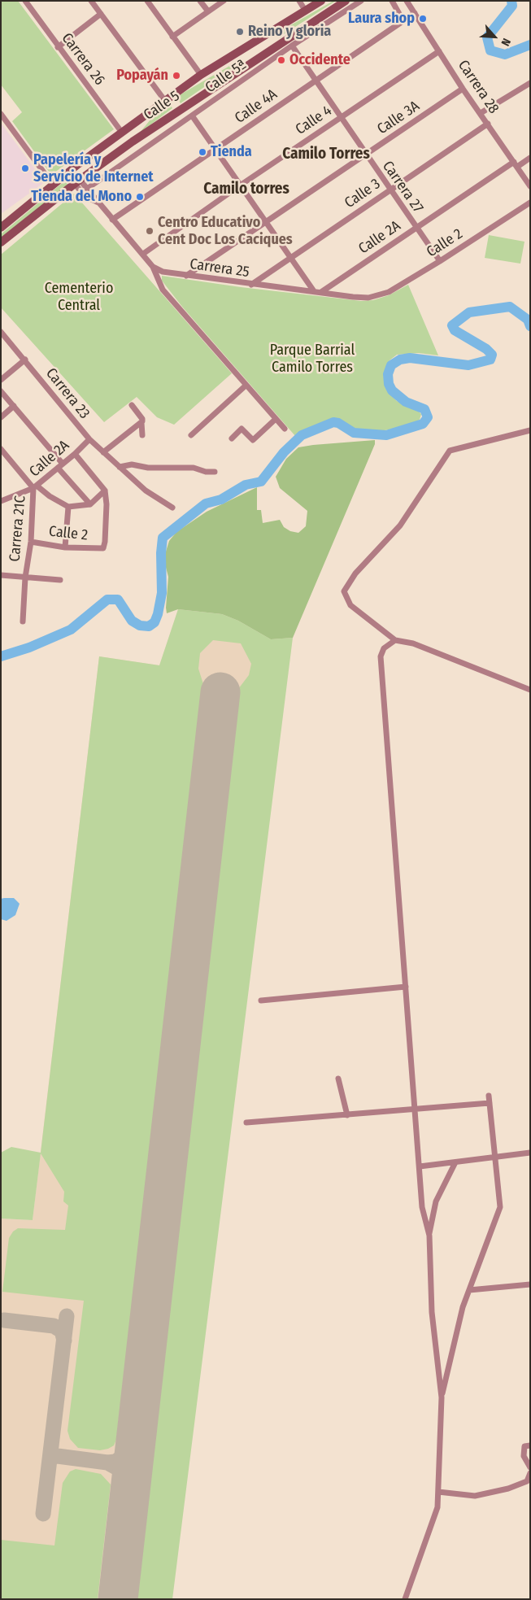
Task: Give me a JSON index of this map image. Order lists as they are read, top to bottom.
{
  "streets": {
    "main road": ["Calle 5"],
    "street": [
      "Carrera 26",
      "Calle 5ª",
      "Carrera 28",
      "Calle 4A",
      "Calle 3A",
      "Calle 4",
      "Carrera 27",
      "Calle 3",
      "Calle 2A",
      "Calle 2",
      "Carrera 25",
      "Carrera 23",
      "Carrera 21C"
    ]
  },
  "crossings": [
    ["Carrera 26", "Calle 5"],
    ["Calle 5ª", "Carrera 27"],
    ["Carrera 28", "Calle 4A"],
    ["Carrera 28", "Calle 3A"],
    ["Carrera 28", "Calle 4"],
    ["Carrera 28", "Calle 3"],
    ["Carrera 28", "Calle 2A"],
    ["Calle 4A", "Carrera 27"],
    ["Calle 3A", "Carrera 27"],
    ["Calle 3A", "Carrera 25"],
    ["Calle 4", "Carrera 27"],
    ["Carrera 27", "Calle 3"],
    ["Carrera 27", "Calle 2A"],
    ["Carrera 27", "Calle 2"],
    ["Calle 3", "Carrera 25"],
    ["Calle 2A", "Carrera 25"],
    ["Calle 2A", "Carrera 23"],
    ["Calle 2A", "Carrera 21C"],
    ["Calle 2", "Carrera 25"],
    ["Calle 2", "Carrera 21C"]
  ],
  "districts": ["Camilo Torres", "Camilo torres"],
  "parks": ["Cementerio Central", "Parque Barrial Camilo Torres"],
  "places": [
    "Laura shop",
    "Reino y gloria",
    "Occidente",
    "Popayán",
    "Tienda",
    "Papelería y Servicio de Internet",
    "Tienda del Mono",
    "Centro Educativo Cent Doc Los Caciques"
  ],
  "north": "bottom right"
}
